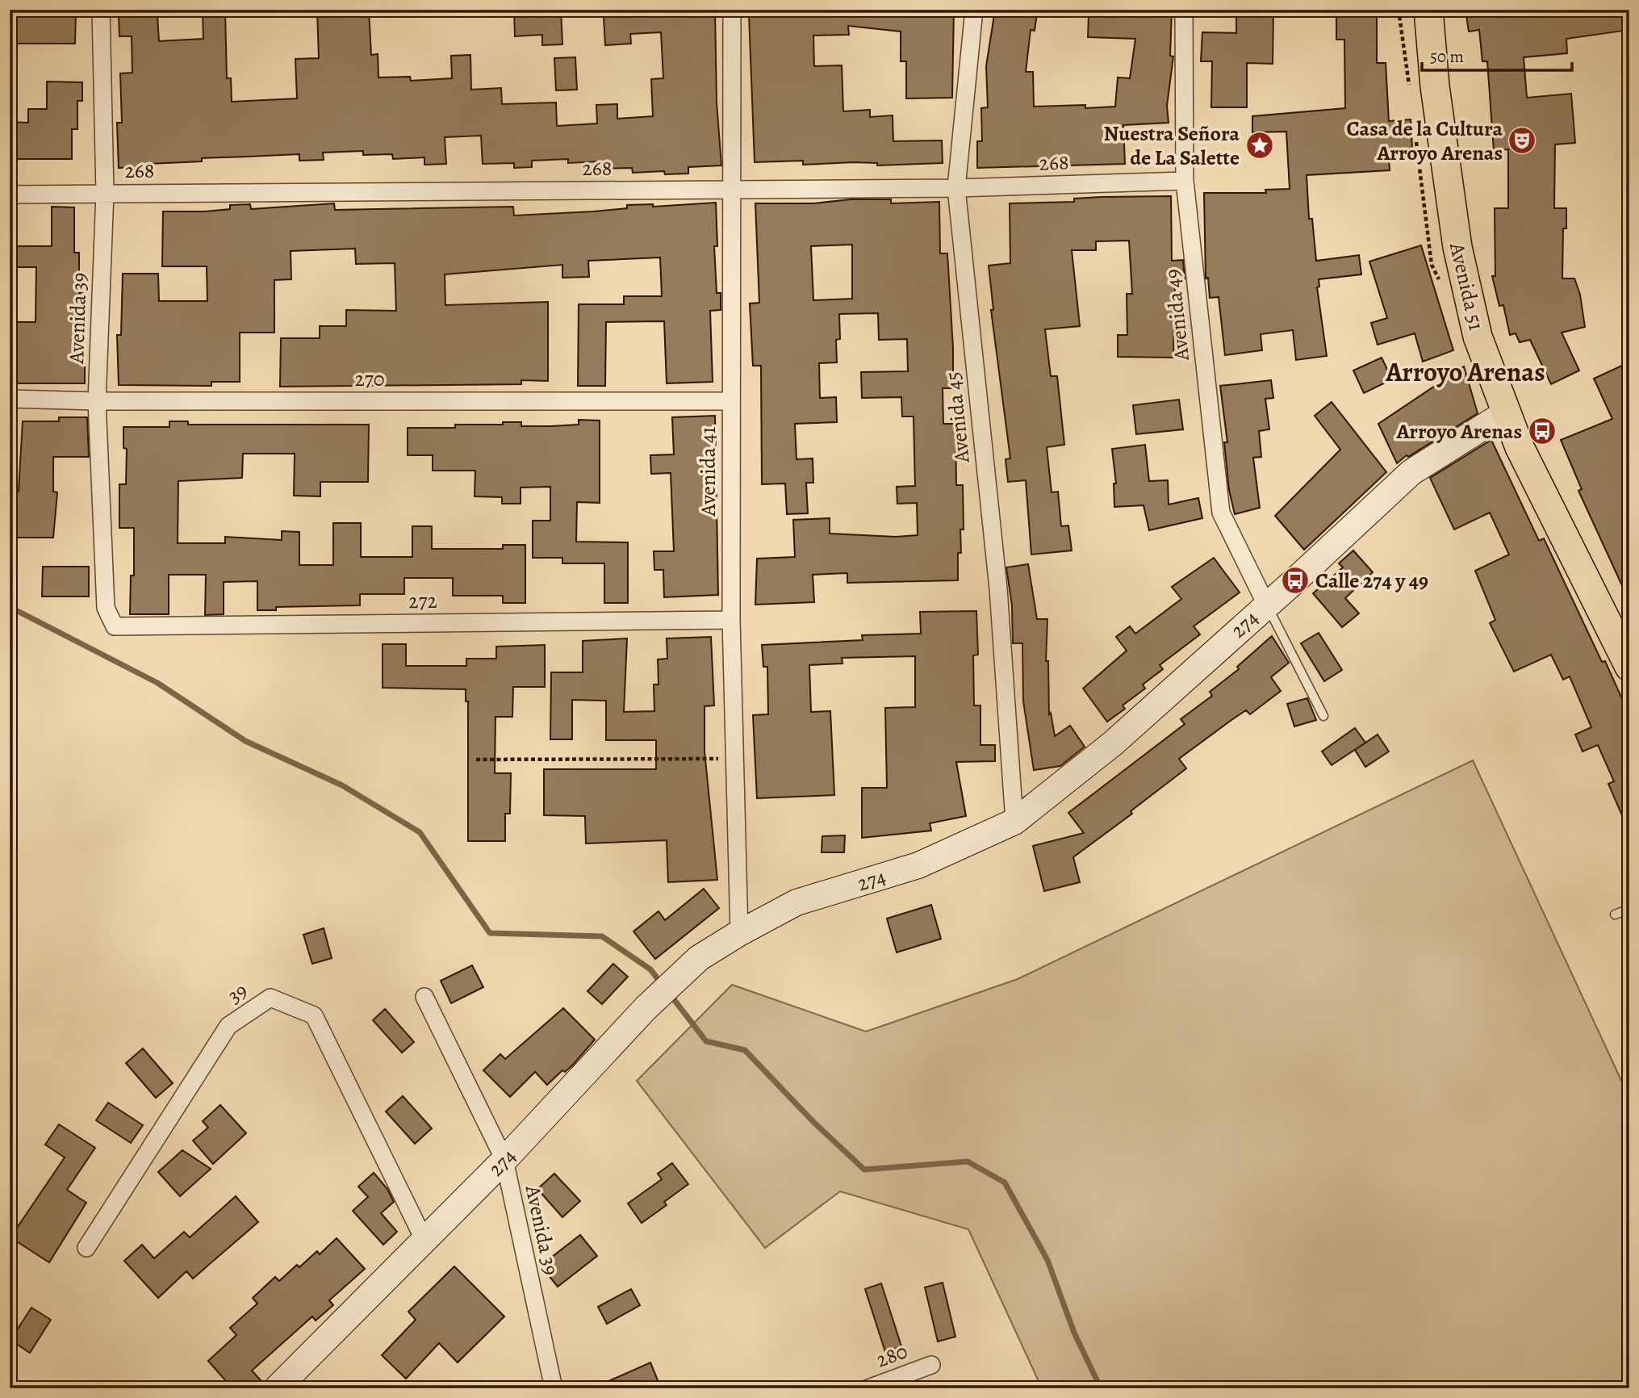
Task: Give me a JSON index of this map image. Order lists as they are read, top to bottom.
{
  "streets": {
    "main road": ["Avenida 51"],
    "street": [
      "268",
      "Avenida 49",
      "Avenida 39",
      "270",
      "Avenida 45",
      "Avenida 41",
      "272",
      "274",
      "39",
      "280"
    ]
  },
  "crossings": [
    ["268", "Avenida 49"],
    ["268", "Avenida 39"],
    ["268", "Avenida 45"],
    ["268", "Avenida 41"],
    ["Avenida 51", "274"],
    ["Avenida 49", "274"],
    ["Avenida 39", "270"],
    ["Avenida 39", "272"],
    ["Avenida 39", "274"],
    ["270", "Avenida 41"],
    ["Avenida 45", "274"],
    ["Avenida 41", "272"],
    ["Avenida 41", "274"],
    ["274", "39"]
  ],
  "districts": ["Arroyo Arenas"],
  "places": {
    "theatre": ["Casa de la Cultura Arroyo Arenas"],
    "place": ["Nuestra Señora de La Salette"],
    "bus stop": ["Arroyo Arenas", "Calle 274 y 49"]
  },
  "scale_bar": "50 m"
}
